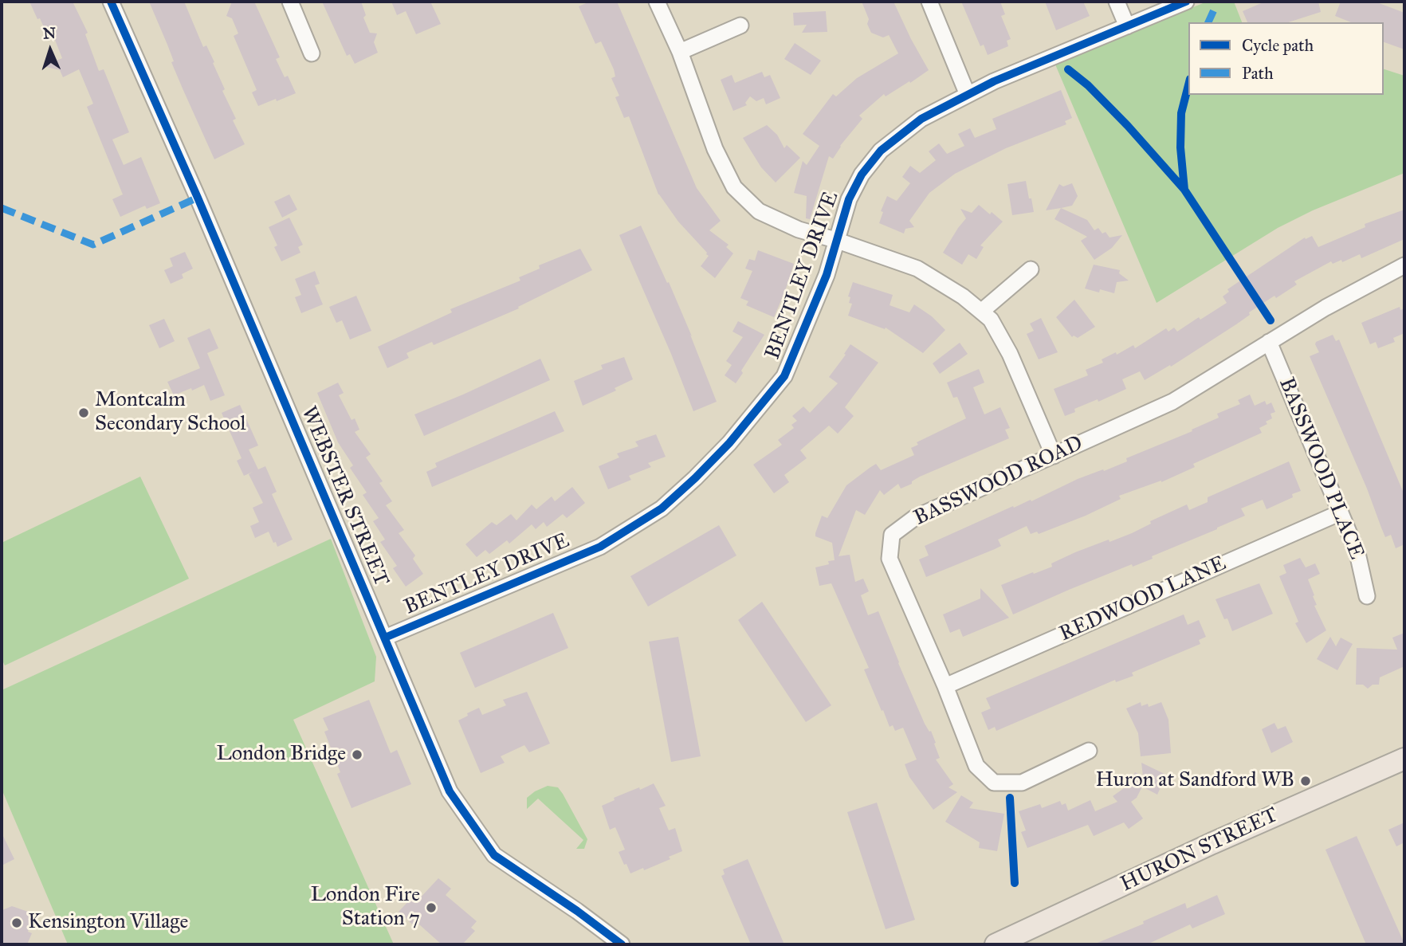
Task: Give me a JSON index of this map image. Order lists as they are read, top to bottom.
{
  "streets": {
    "main road": ["HURON STREET"],
    "street": [
      "BENTLEY DRIVE",
      "BASSWOOD PLACE",
      "BASSWOOD ROAD",
      "WEBSTER STREET",
      "REDWOOD LANE"
    ]
  },
  "crossings": [
    ["BENTLEY DRIVE", "WEBSTER STREET"],
    ["BASSWOOD PLACE", "BASSWOOD ROAD"],
    ["BASSWOOD PLACE", "REDWOOD LANE"],
    ["BASSWOOD ROAD", "REDWOOD LANE"]
  ],
  "places": [
    "Montcalm Secondary School",
    "London Bridge",
    "Huron at Sandford WB",
    "London Fire Station 7",
    "Kensington Village"
  ],
  "legend": ["Cycle path", "Path"],
  "north": "top"
}
